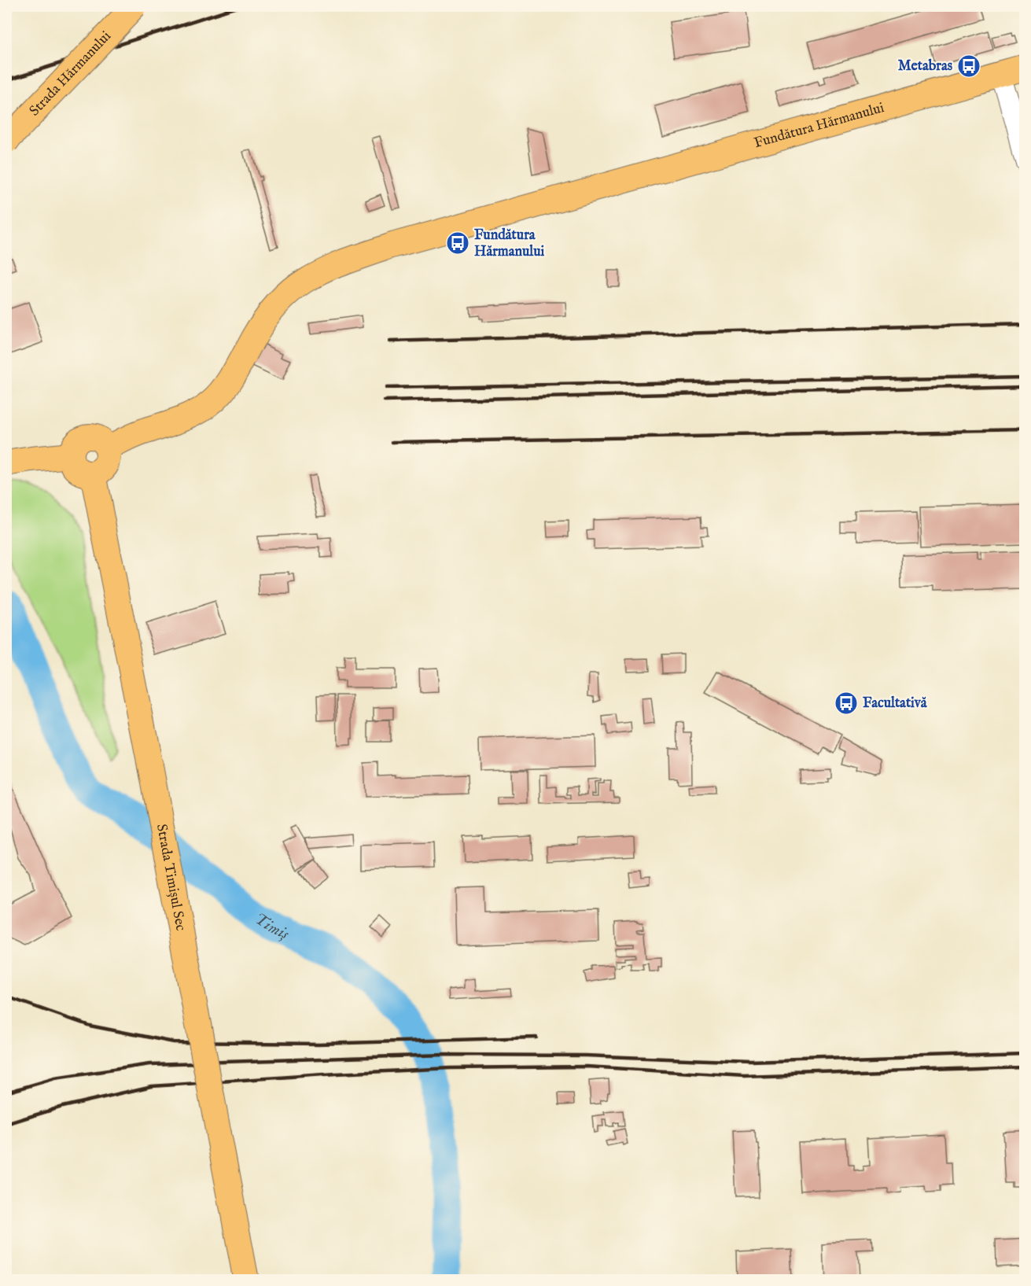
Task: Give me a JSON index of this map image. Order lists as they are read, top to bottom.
{
  "streets": {
    "main road": ["Strada Hărmanului", "Fundătura Hărmanului", "Strada Timișul Sec"]
  },
  "crossings": [
    ["Fundătura Hărmanului", "Strada Timișul Sec"]
  ],
  "water": ["Timiș"],
  "places": {
    "bus stop": ["Metabras", "Fundătura Hărmanului", "Facultativă"]
  }
}
